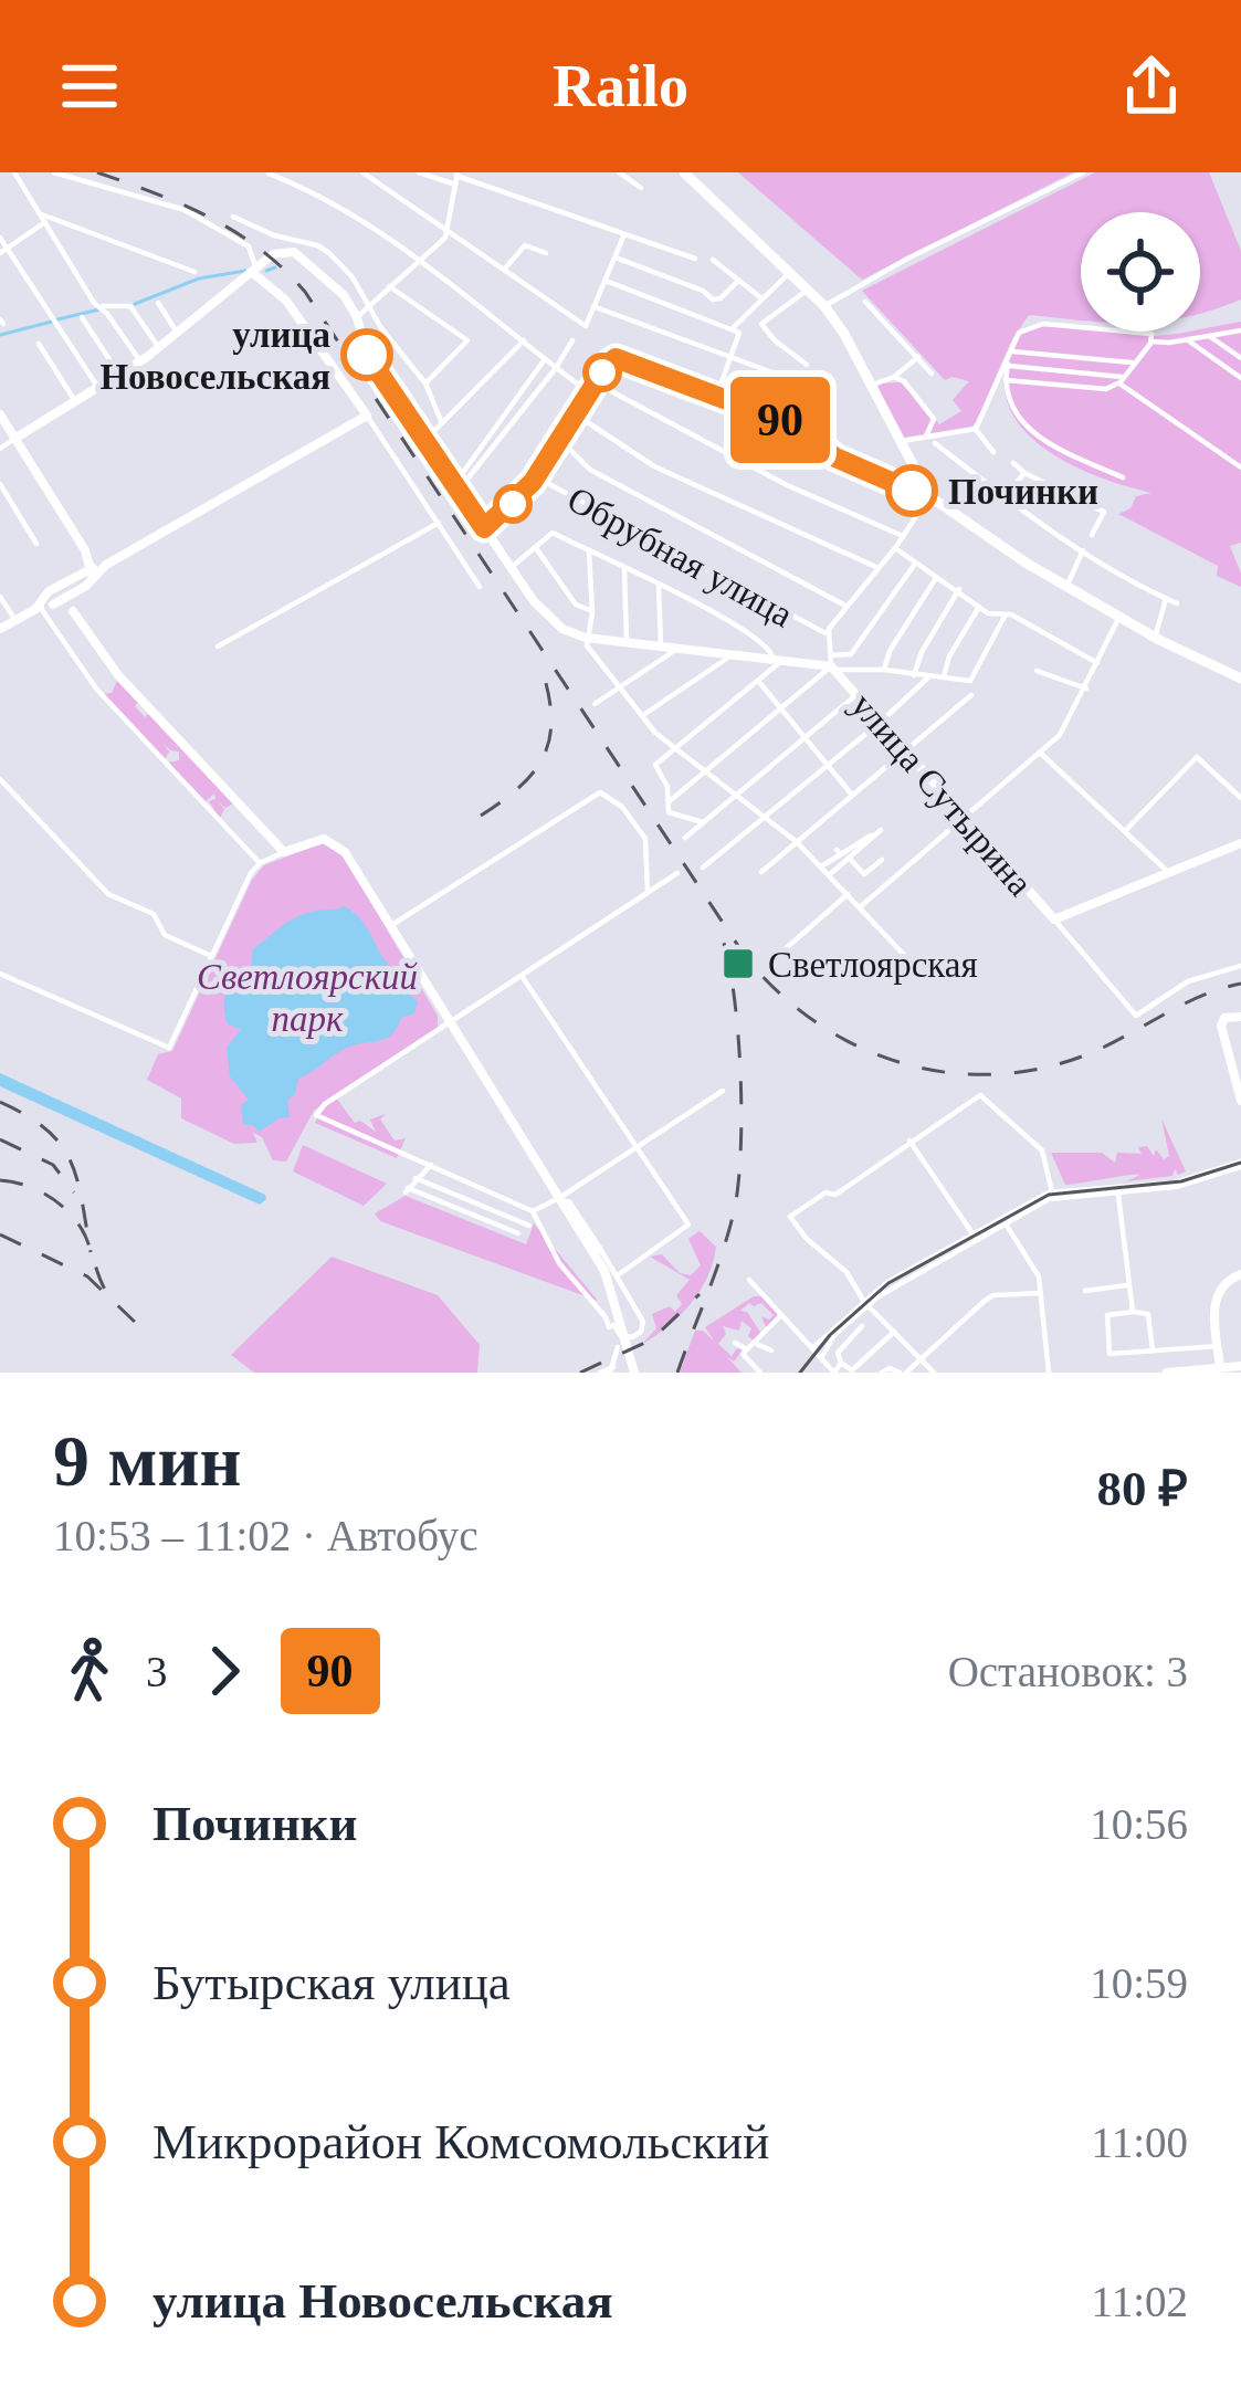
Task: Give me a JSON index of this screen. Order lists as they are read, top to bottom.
{
  "streets": {
    "street": ["Обрубная улица", "улица Сутырина"]
  },
  "parks": ["Светлоярский парк"],
  "places": {
    "other": ["улица Новосельская", "Починки"],
    "transit": ["Светлоярская"]
  },
  "lines": ["bus line 90"],
  "page": {
    "header": "Railo",
    "on_map": "90",
    "heading": ["9 мин", "10:53 – 11:02 · Автобус", "80 ₽"],
    "legs": ["3", "90", "Остановок: 3"],
    "list": [
      {
        "name": "Починки",
        "value": "10:56"
      },
      {
        "name": "Бутырская улица",
        "value": "10:59"
      },
      {
        "name": "Микрорайон Комсомольский",
        "value": "11:00"
      },
      {
        "name": "улица Новосельская",
        "value": "11:02"
      }
    ]
  }
}
